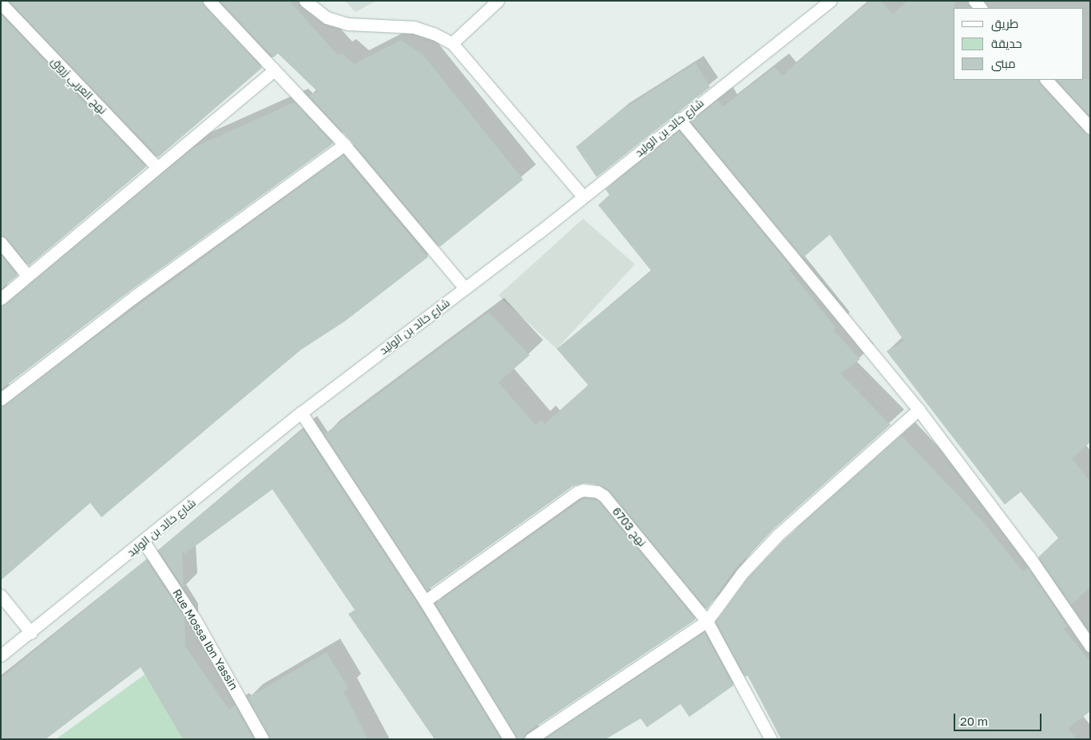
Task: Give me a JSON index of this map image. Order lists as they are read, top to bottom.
{
  "streets": {
    "street": [
      "نهج العربي زروق",
      "شارع خالد بن الوليد",
      "نهج 6703",
      "Rue Mossa Ibn Yassin"
    ]
  },
  "crossings": [
    ["شارع خالد بن الوليد", "Rue Mossa Ibn Yassin"]
  ],
  "legend": ["طريق", "حديقة", "مبنى"],
  "scale_bar": "20 m"
}
